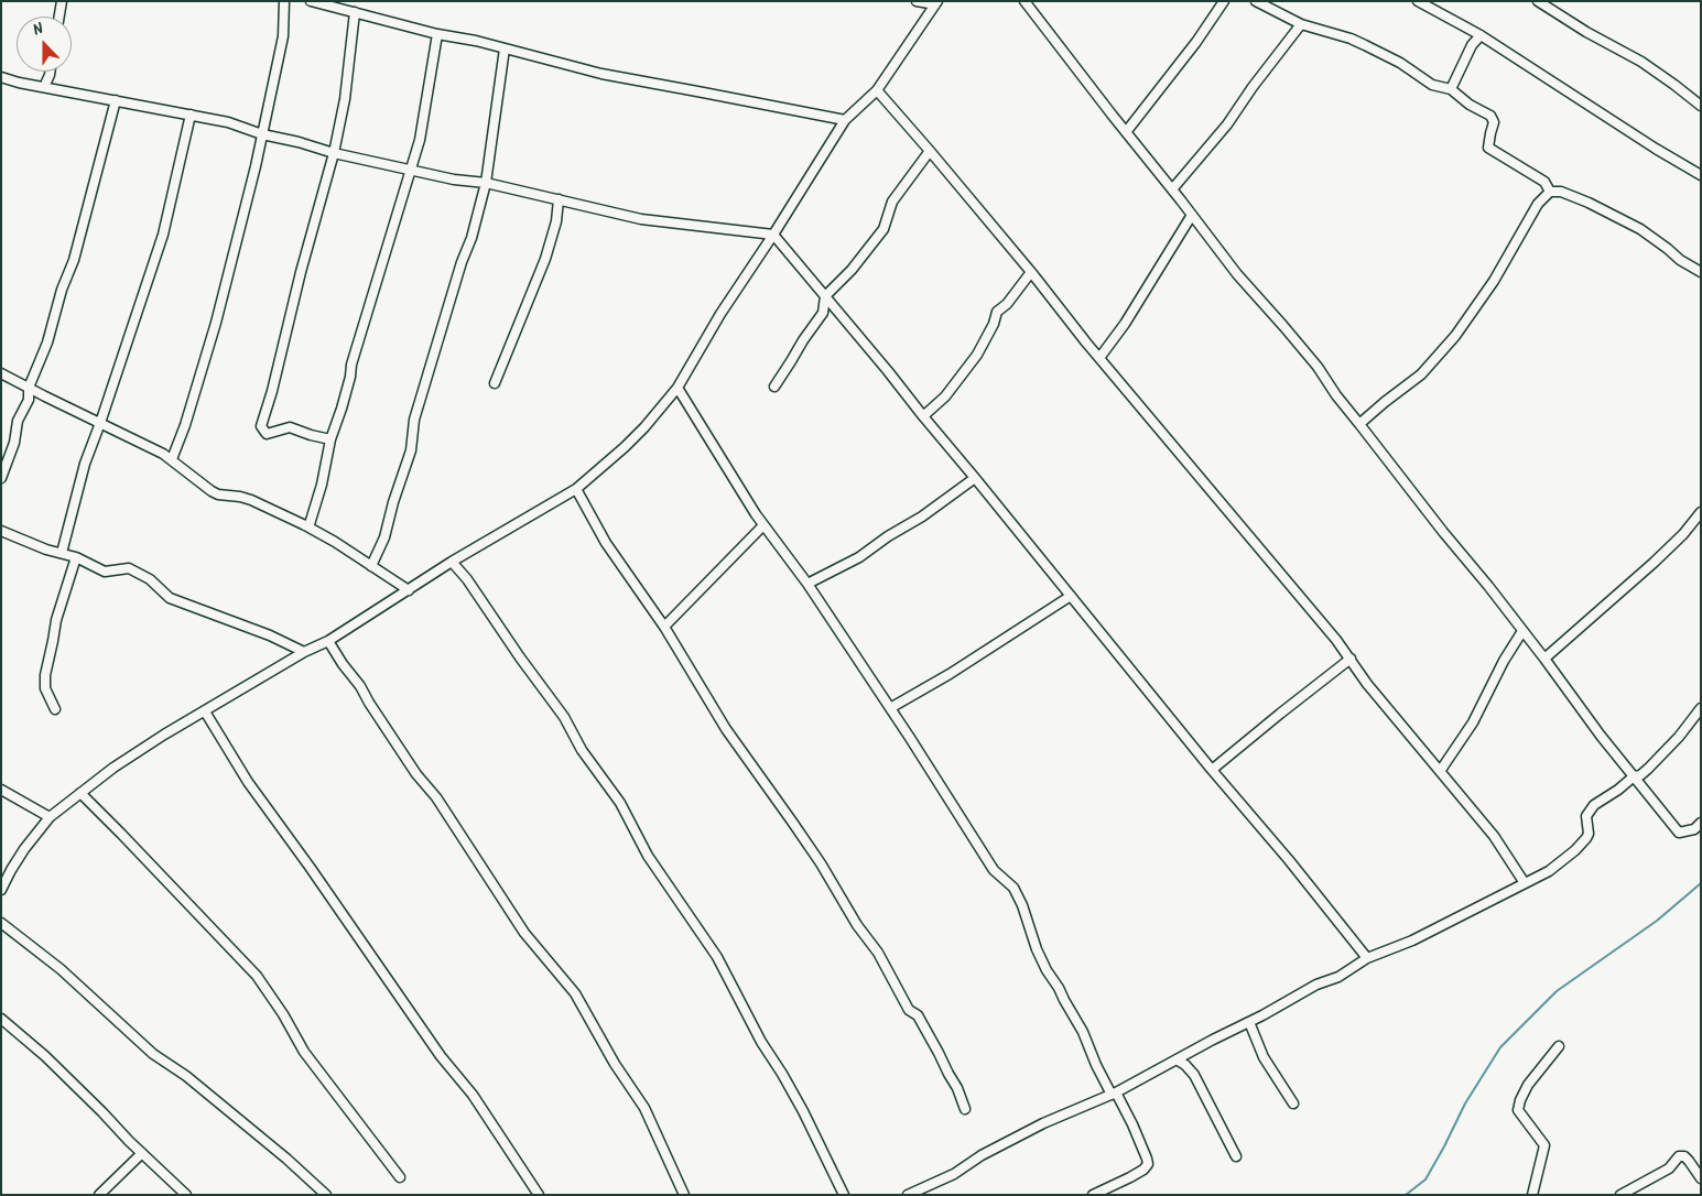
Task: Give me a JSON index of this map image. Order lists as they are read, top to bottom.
{
  "north": "top"
}
